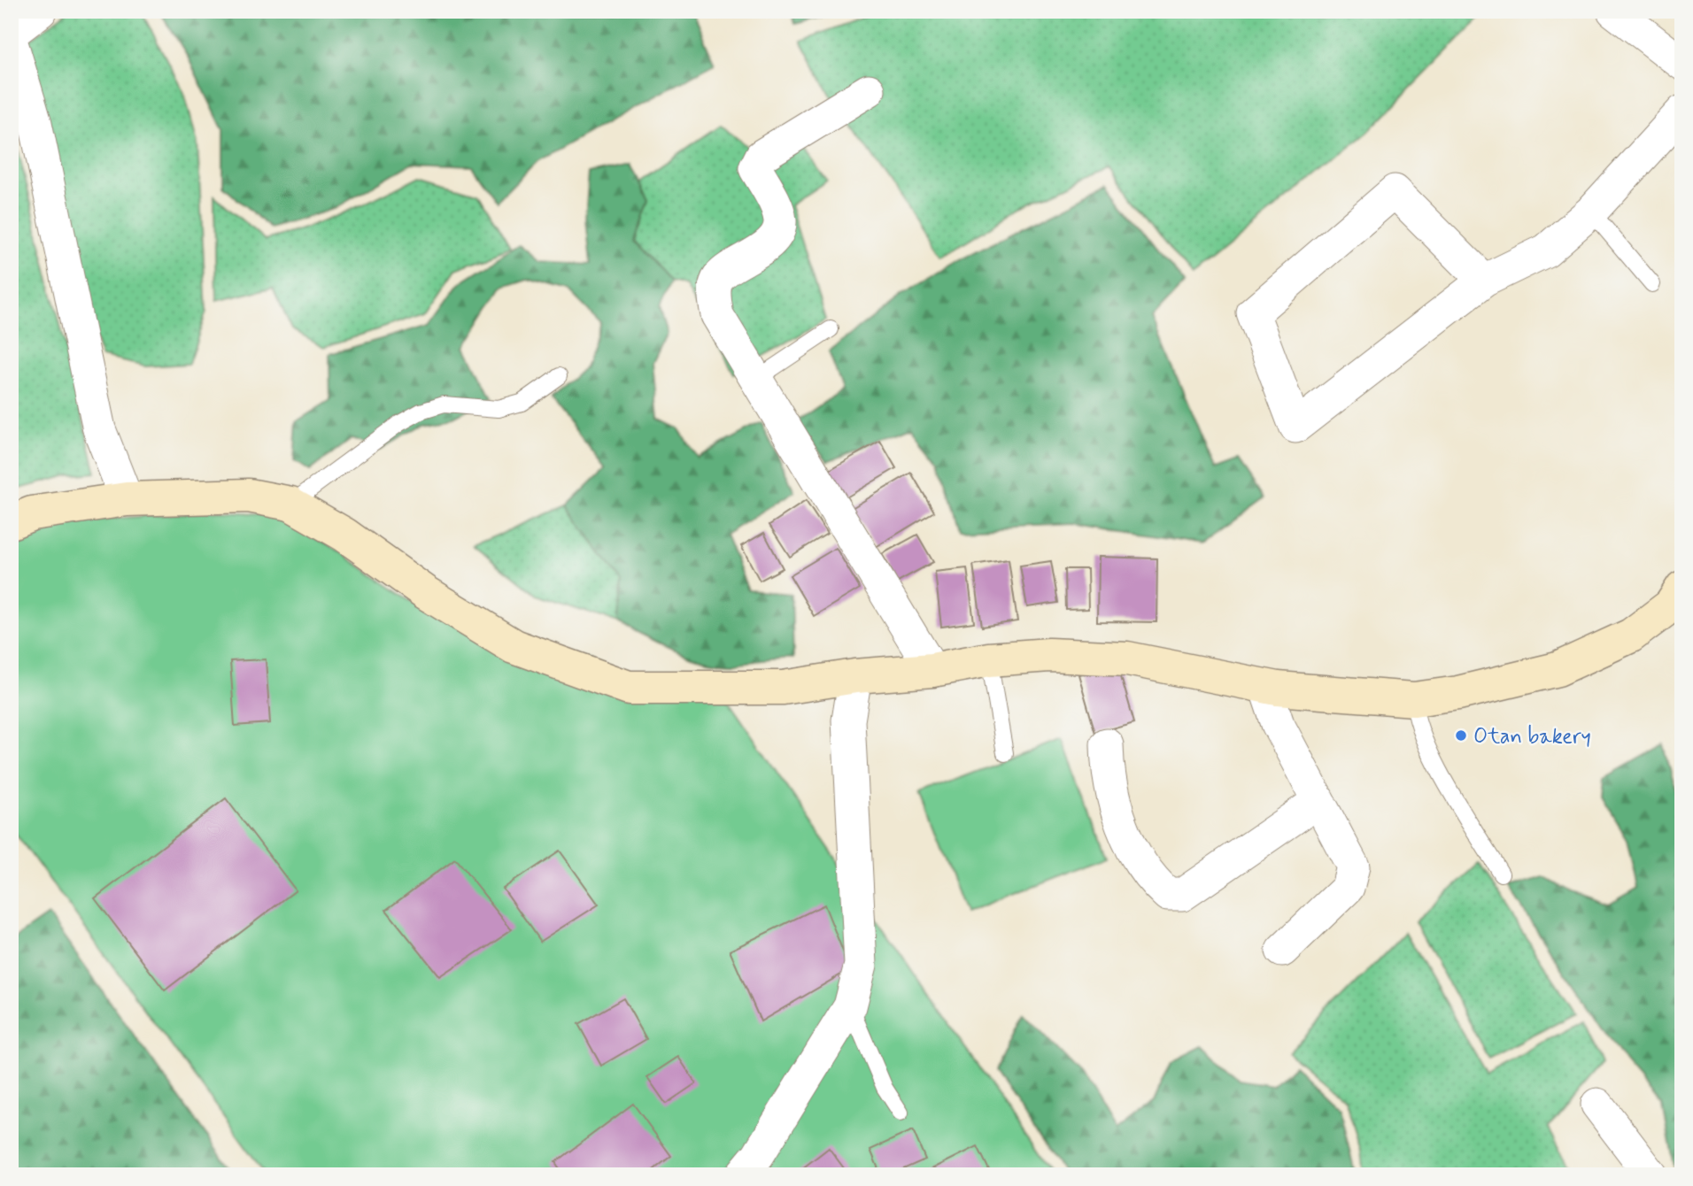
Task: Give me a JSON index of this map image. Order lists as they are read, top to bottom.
{
  "places": ["Otan bakery"]
}
